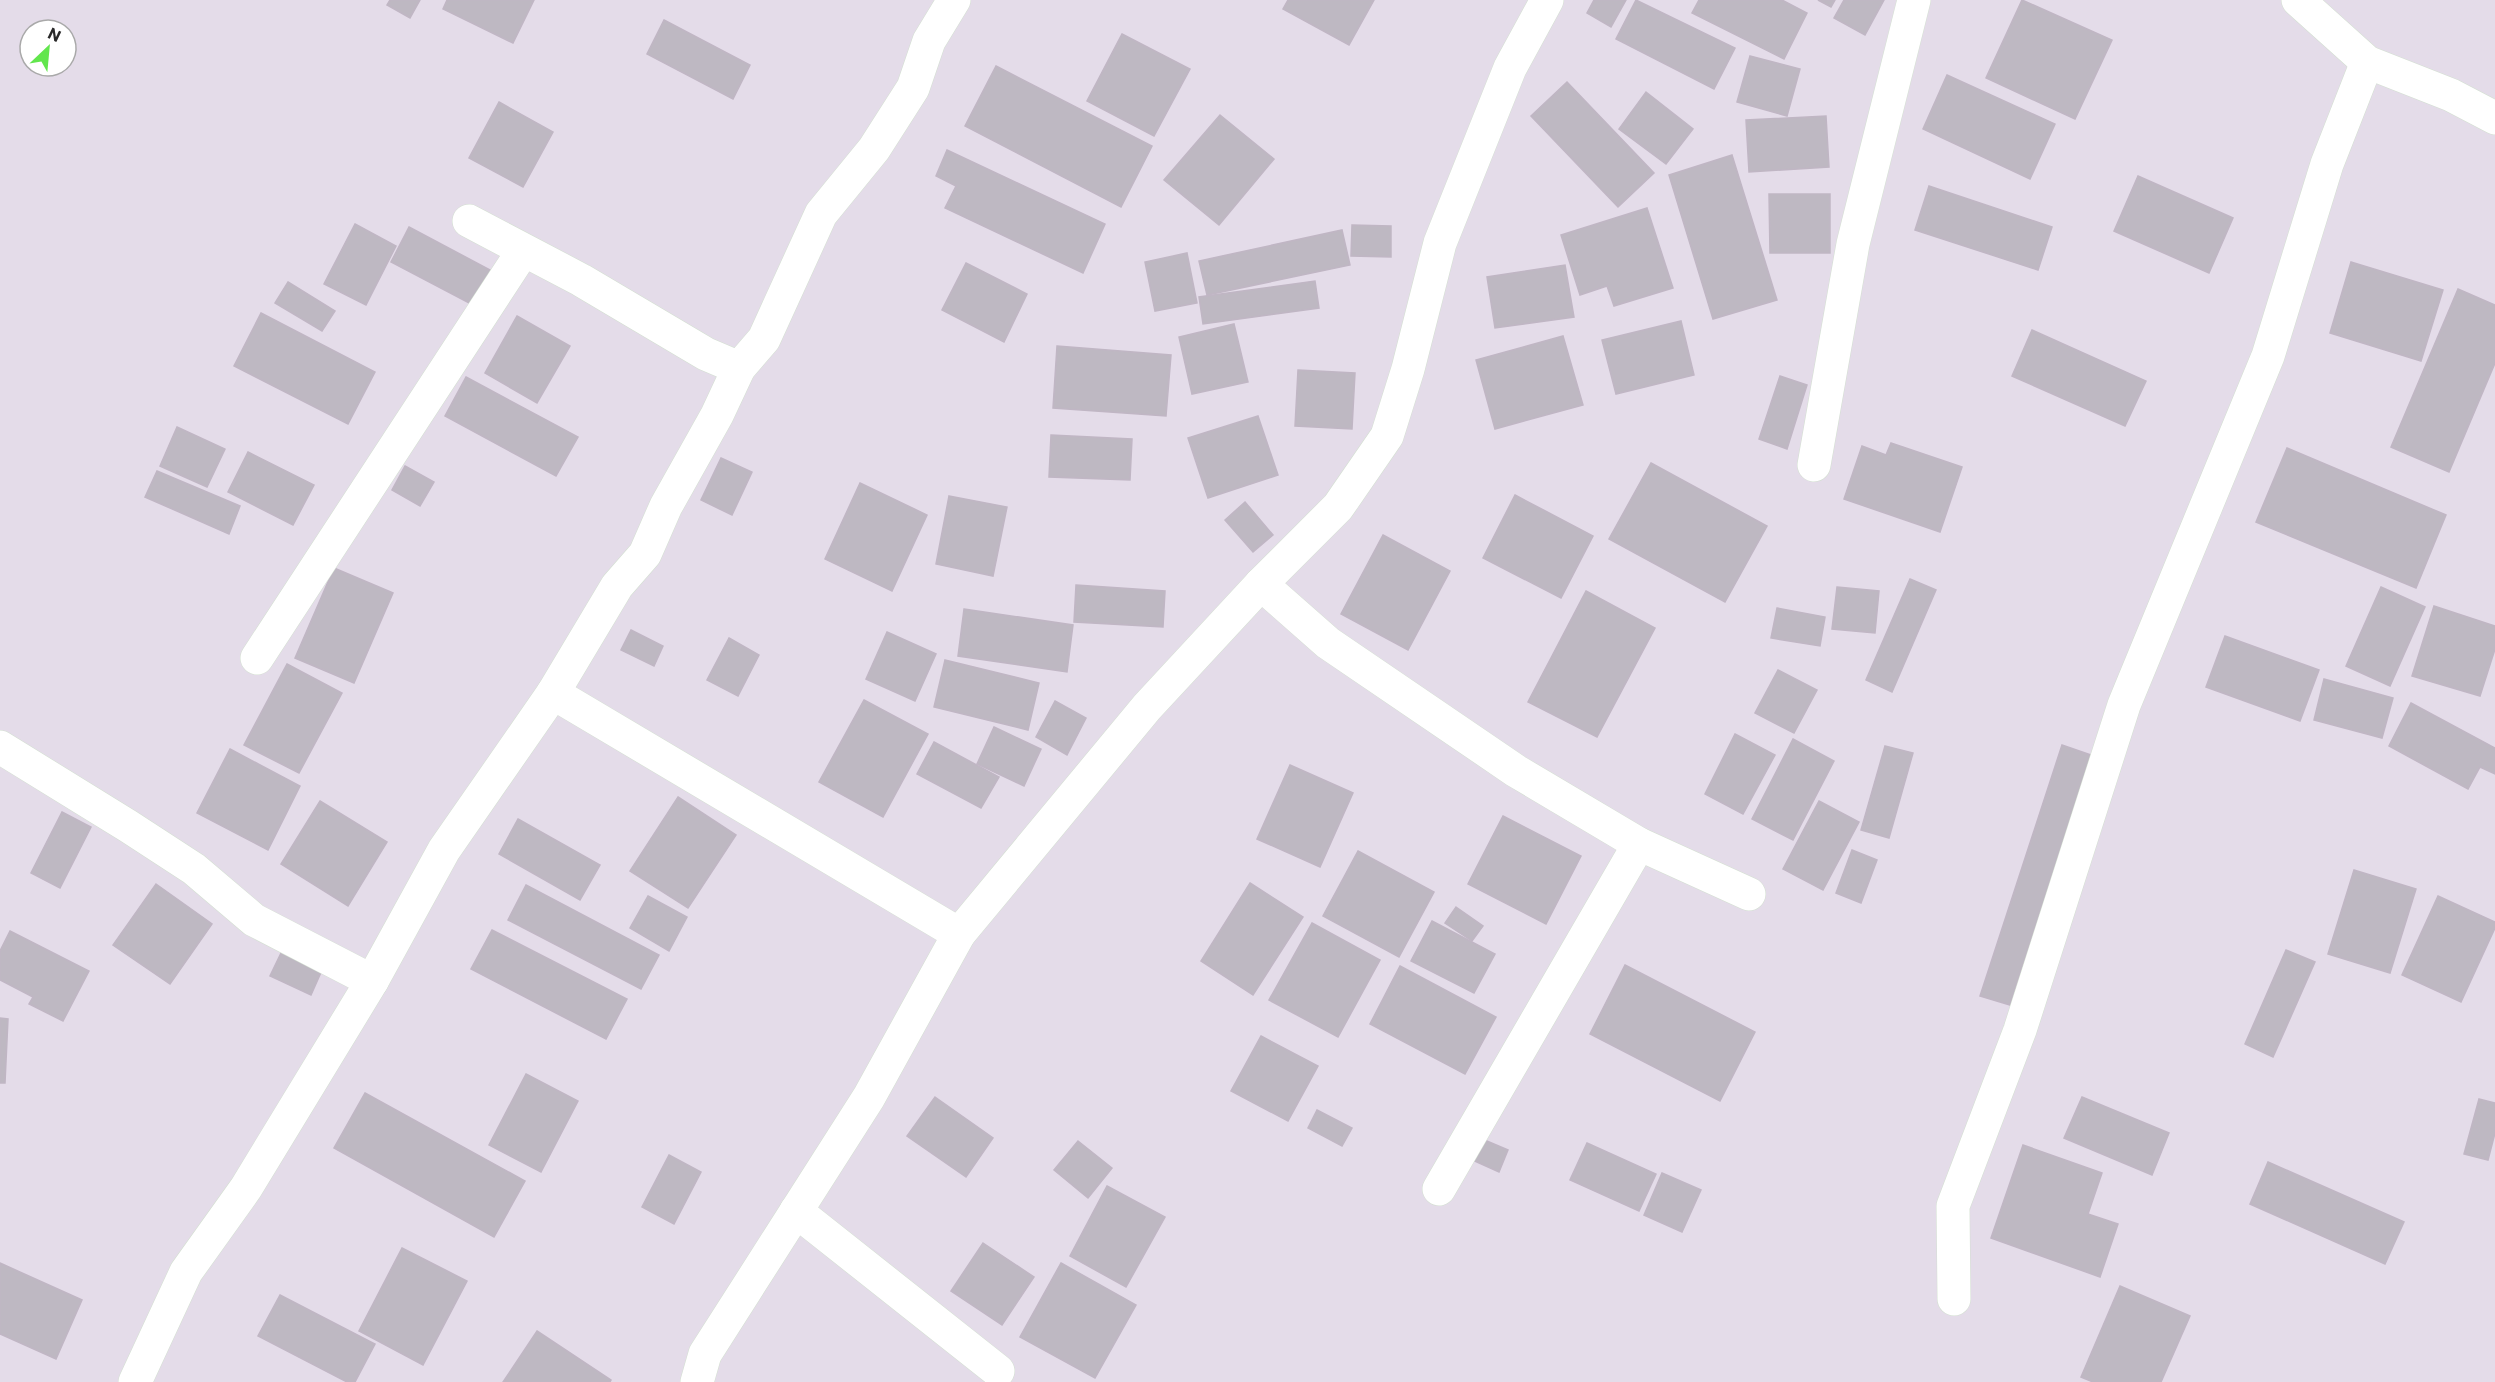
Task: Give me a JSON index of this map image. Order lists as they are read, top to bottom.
{
  "north": "top right"
}
